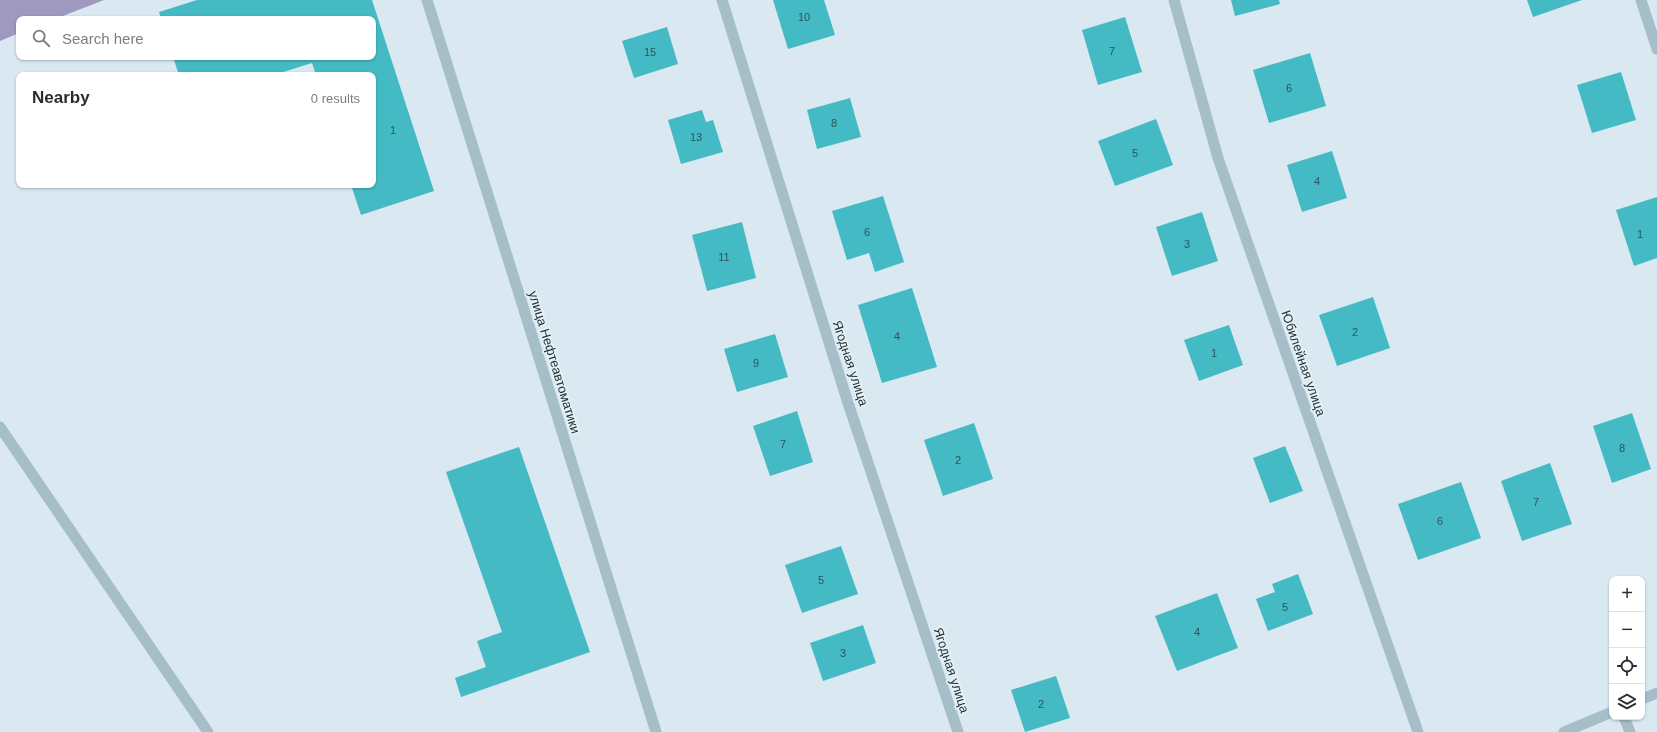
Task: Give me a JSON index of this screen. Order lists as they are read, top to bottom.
{
  "streets": {
    "street": ["улица Нефтеавтоматики", "Ягодная улица", "Юбилейная улица"]
  },
  "house_numbers": [
    "10",
    "7",
    "15",
    "6",
    "8",
    "1",
    "13",
    "5",
    "4",
    "6",
    "1",
    "3",
    "11",
    "2",
    "4",
    "1",
    "9",
    "7",
    "8",
    "2",
    "7",
    "6",
    "5",
    "5",
    "4",
    "3",
    "2"
  ],
  "page": {
    "search": "Search here",
    "heading": ["Nearby", "0 results"],
    "map_buttons": ["+", "−"]
  }
}
